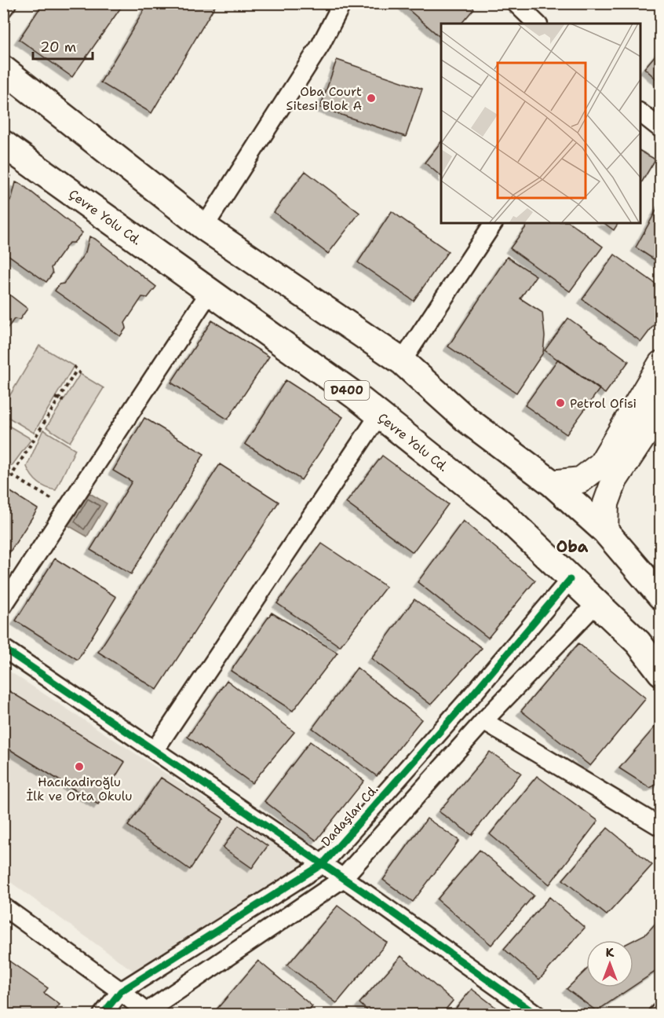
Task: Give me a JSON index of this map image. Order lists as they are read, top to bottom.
{
  "streets": {
    "highway": ["Çevre Yolu Cd.", "D400"],
    "street": ["Dadaşlar Cd."]
  },
  "crossings": [
    ["Çevre Yolu Cd.", "Dadaşlar Cd."]
  ],
  "districts": ["Oba"],
  "places": ["Oba Court Sitesi Blok A", "Petrol Ofisi", "Hacıkadiroğlu İlk ve Orta Okulu"],
  "scale_bar": "20 m",
  "north": "top"
}
